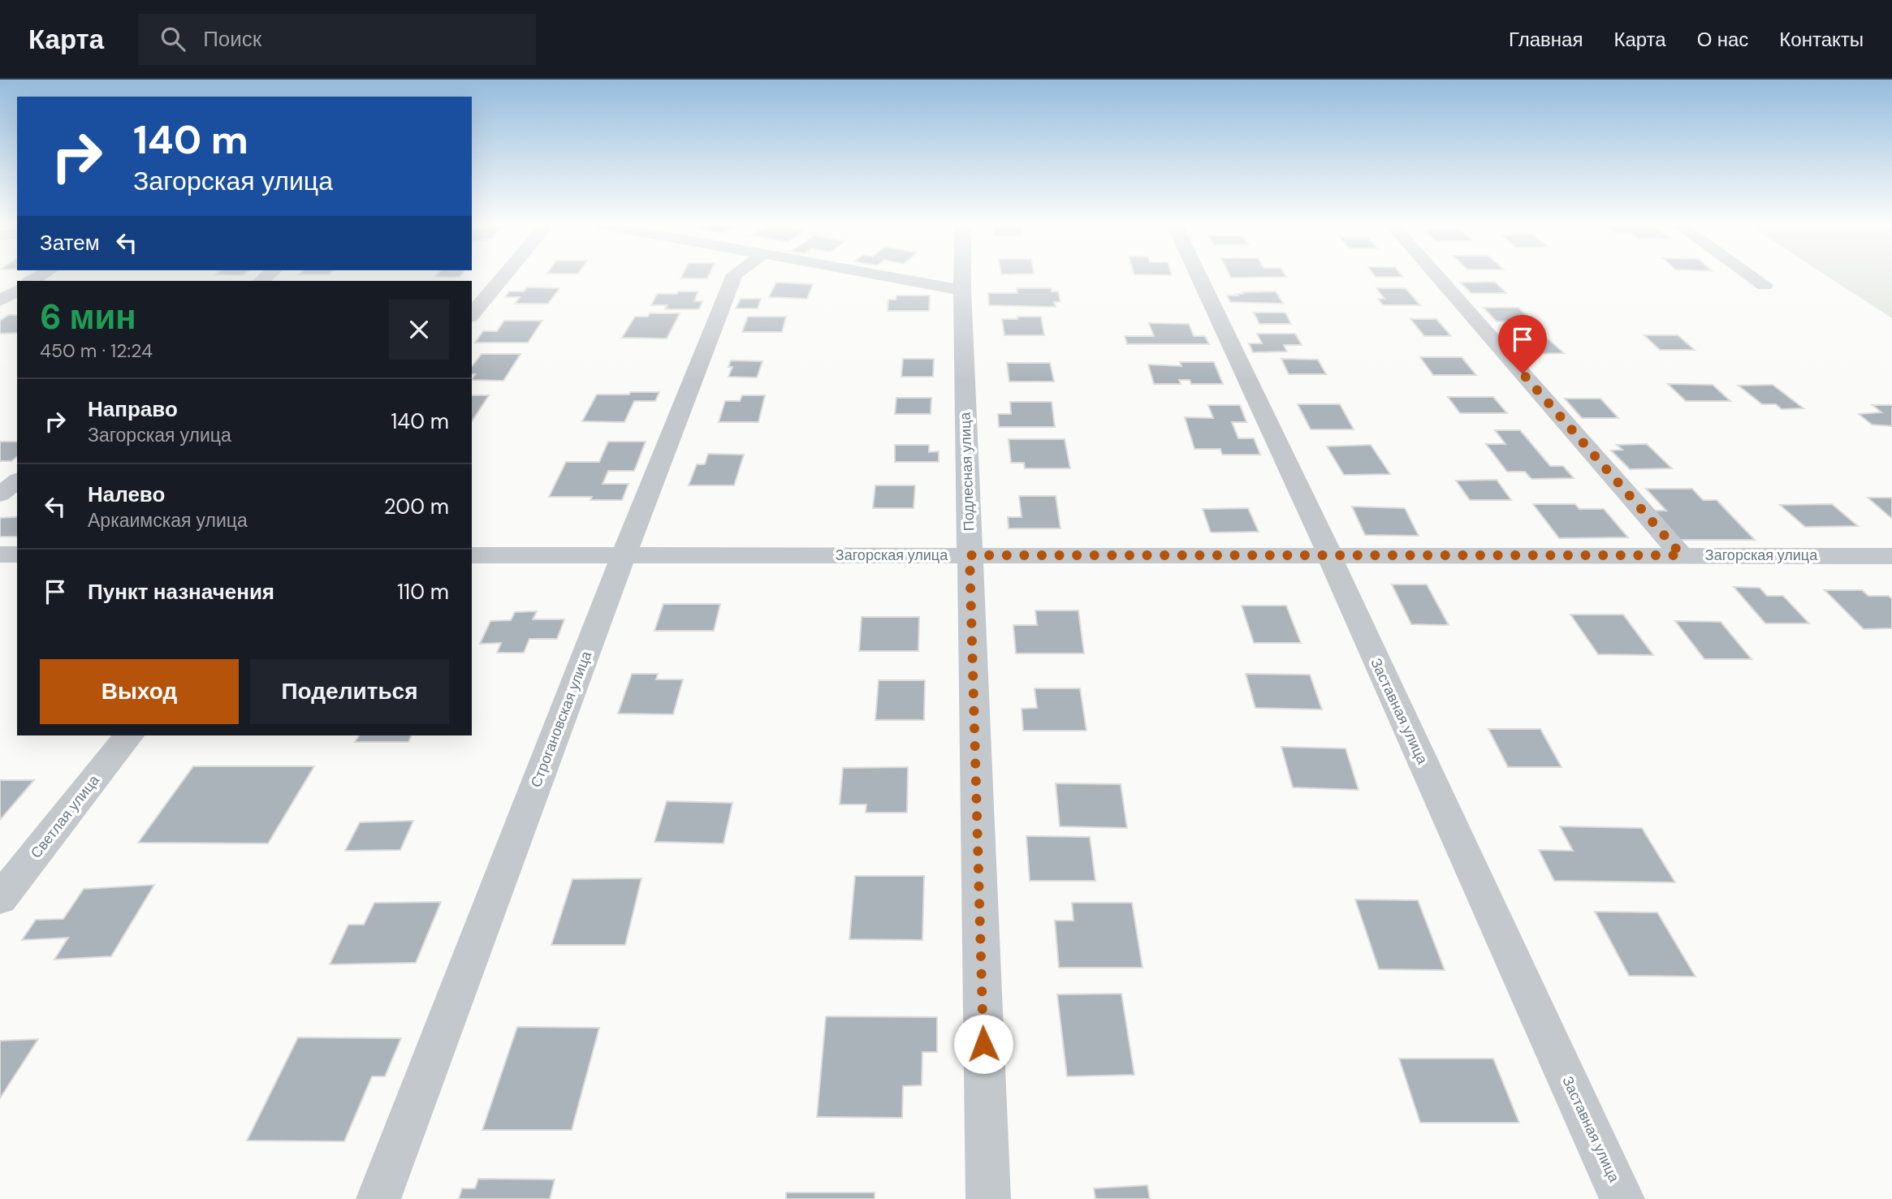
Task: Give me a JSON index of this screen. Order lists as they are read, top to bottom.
{
  "streets": {
    "street": [
      "Подлесная улица",
      "Загорская улица",
      "Заставная улица",
      "Строгановская улица",
      "Светлая улица"
    ]
  },
  "crossings": [
    ["Подлесная улица", "Загорская улица"],
    ["Загорская улица", "Заставная улица"],
    ["Загорская улица", "Строгановская улица"]
  ],
  "page": {
    "header": "Карта",
    "search": "Поиск",
    "nav": [
      "Главная",
      "Карта",
      "О нас",
      "Контакты"
    ],
    "turn": ["140 m", "Загорская улица"],
    "then": "Затем",
    "heading": ["6 мин", "450 m · 12:24"],
    "list": [
      {
        "name": "Направо",
        "note": "Загорская улица",
        "value": "140 m"
      },
      {
        "name": "Налево",
        "note": "Аркаимская улица",
        "value": "200 m"
      },
      {
        "name": "Пункт назначения",
        "value": "110 m"
      }
    ],
    "buttons": ["Выход", "Поделиться"]
  }
}
